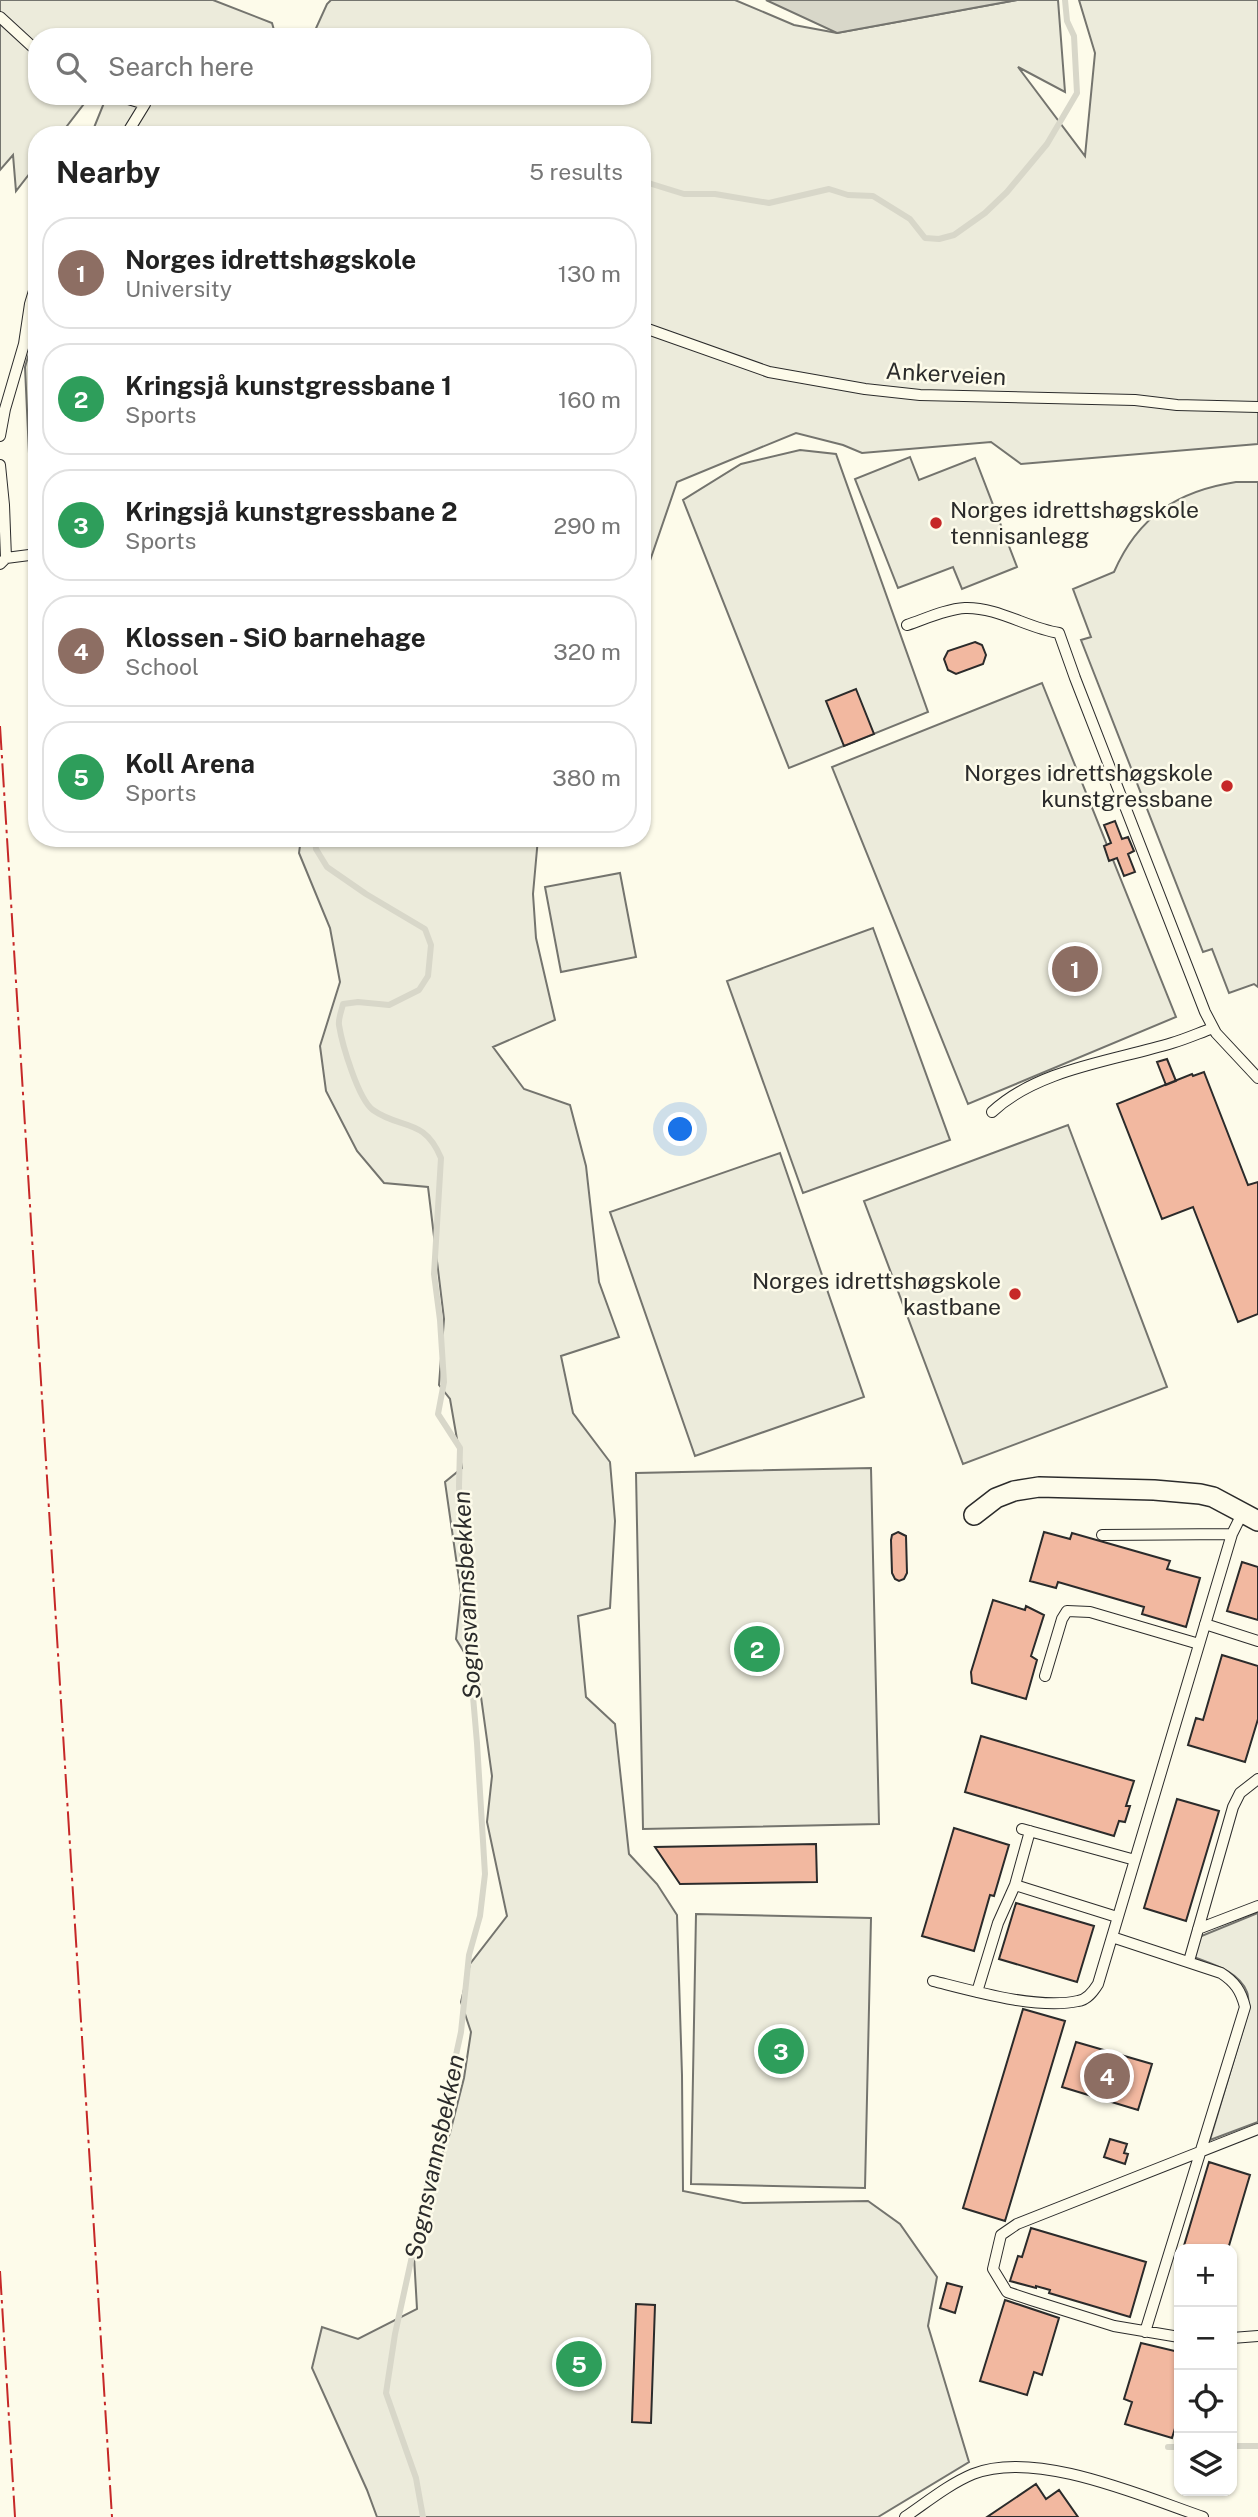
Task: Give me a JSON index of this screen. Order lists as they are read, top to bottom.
{
  "streets": {
    "lane": ["Ankerveien"]
  },
  "water": ["Sognsvannsbekken"],
  "places": ["Norges idrettshøgskole tennisanlegg", "Norges idrettshøgskole kunstgressbane", "Norges idrettshøgskole kastbane"],
  "page": {
    "search": "Search here",
    "heading": ["Nearby", "5 results"],
    "list": [
      {
        "mark": "1",
        "name": "Norges idrettshøgskole",
        "note": "University",
        "value": "130 m"
      },
      {
        "mark": "2",
        "name": "Kringsjå kunstgressbane 1",
        "note": "Sports",
        "value": "160 m"
      },
      {
        "mark": "3",
        "name": "Kringsjå kunstgressbane 2",
        "note": "Sports",
        "value": "290 m"
      },
      {
        "mark": "4",
        "name": "Klossen - SiO barnehage",
        "note": "School",
        "value": "320 m"
      },
      {
        "mark": "5",
        "name": "Koll Arena",
        "note": "Sports",
        "value": "380 m"
      }
    ],
    "pins": [
      "1",
      "2",
      "3",
      "4",
      "5"
    ],
    "map_buttons": ["+", "−"]
  }
}
